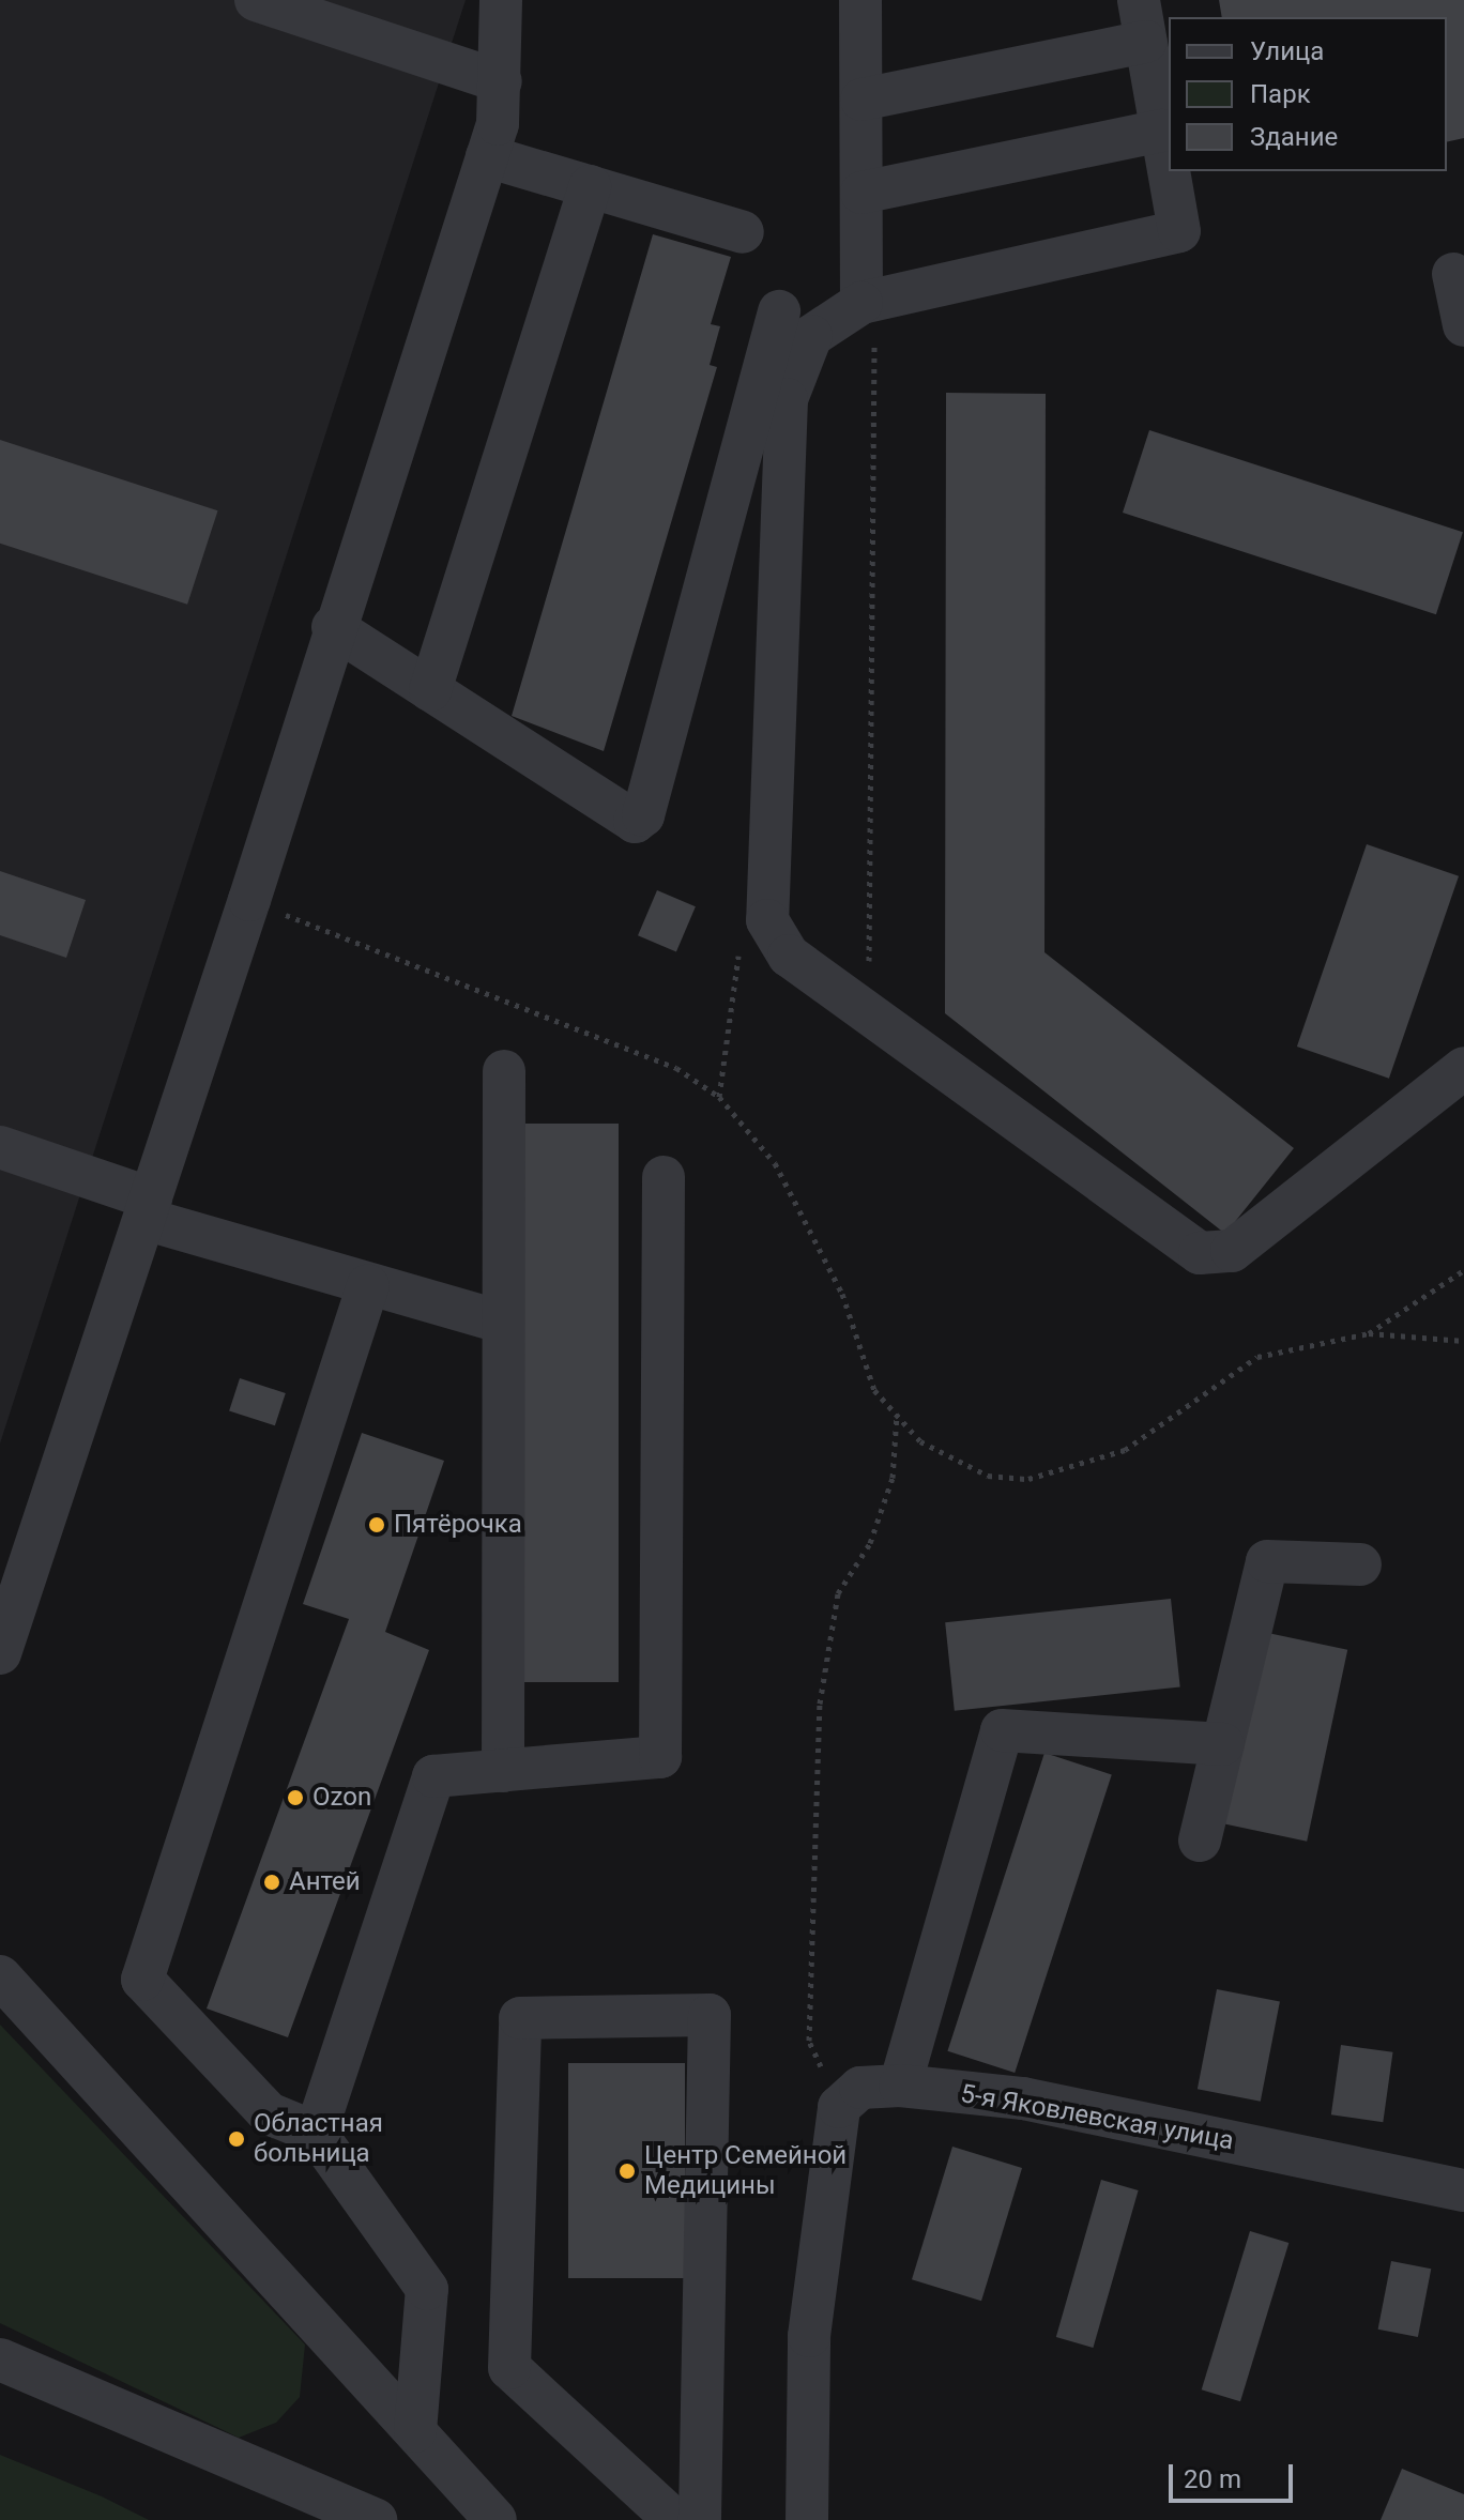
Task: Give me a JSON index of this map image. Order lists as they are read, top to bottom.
{
  "streets": {
    "street": ["5-я Яковлевская улица"]
  },
  "places": [
    "Пятёрочка",
    "Ozon",
    "Антей",
    "Областная больница",
    "Центр Семейной Медицины"
  ],
  "legend": ["Улица", "Парк", "Здание"],
  "scale_bar": "20 m"
}
